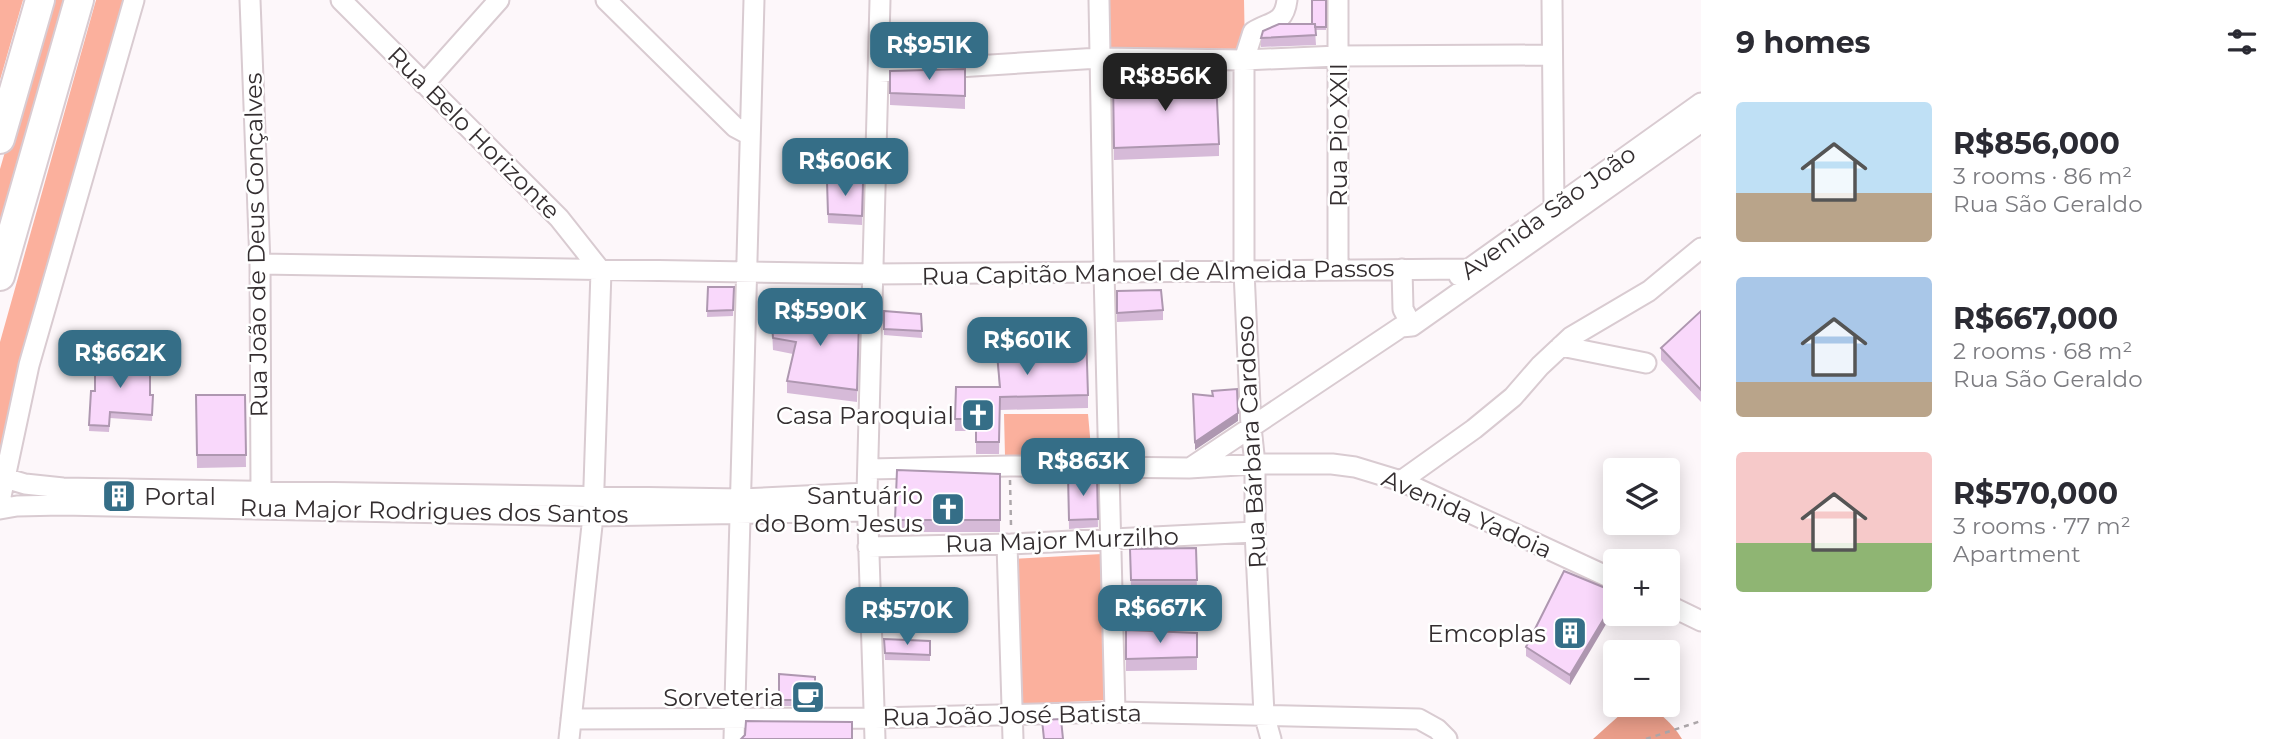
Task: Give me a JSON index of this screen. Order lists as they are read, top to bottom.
{
  "streets": {
    "street": [
      "Rua Belo Horizonte",
      "Rua Pio XXII",
      "Avenida São João",
      "Rua João de Deus Gonçalves",
      "Rua Capitão Manoel de Almeida Passos",
      "Rua Bárbara Cardoso",
      "Rua Major Rodrigues dos Santos",
      "Avenida Yadoia",
      "Rua Major Murzilho",
      "Rua João José Batista"
    ]
  },
  "crossings": [
    ["Rua Belo Horizonte", "Rua Capitão Manoel de Almeida Passos"],
    ["Rua Pio XXII", "Rua Capitão Manoel de Almeida Passos"],
    ["Avenida São João", "Rua Capitão Manoel de Almeida Passos"],
    ["Avenida São João", "Rua Bárbara Cardoso"],
    ["Avenida São João", "Avenida Yadoia"],
    ["Rua João de Deus Gonçalves", "Rua Capitão Manoel de Almeida Passos"],
    ["Rua João de Deus Gonçalves", "Rua Major Rodrigues dos Santos"],
    ["Rua Capitão Manoel de Almeida Passos", "Rua Bárbara Cardoso"],
    ["Rua Bárbara Cardoso", "Avenida Yadoia"],
    ["Rua Bárbara Cardoso", "Rua Major Murzilho"],
    ["Rua Bárbara Cardoso", "Rua João José Batista"]
  ],
  "places": {
    "church": ["Casa Paroquial", "Santuário do Bom Jesus"],
    "building": ["Portal", "Emcoplas"],
    "cafe": ["Sorveteria"]
  },
  "page": {
    "heading": "9 homes",
    "price": [
      "R$951K",
      "R$856K",
      "R$606K",
      "R$590K",
      "R$601K",
      "R$662K",
      "R$863K",
      "R$667K",
      "R$570K"
    ],
    "list": [
      {
        "name": "R$856,000",
        "note": "3 rooms · 86 m² · Rua São Geraldo"
      },
      {
        "name": "R$667,000",
        "note": "2 rooms · 68 m² · Rua São Geraldo"
      },
      {
        "name": "R$570,000",
        "note": "3 rooms · 77 m² · Apartment"
      }
    ],
    "map_buttons": ["+", "−"]
  }
}
